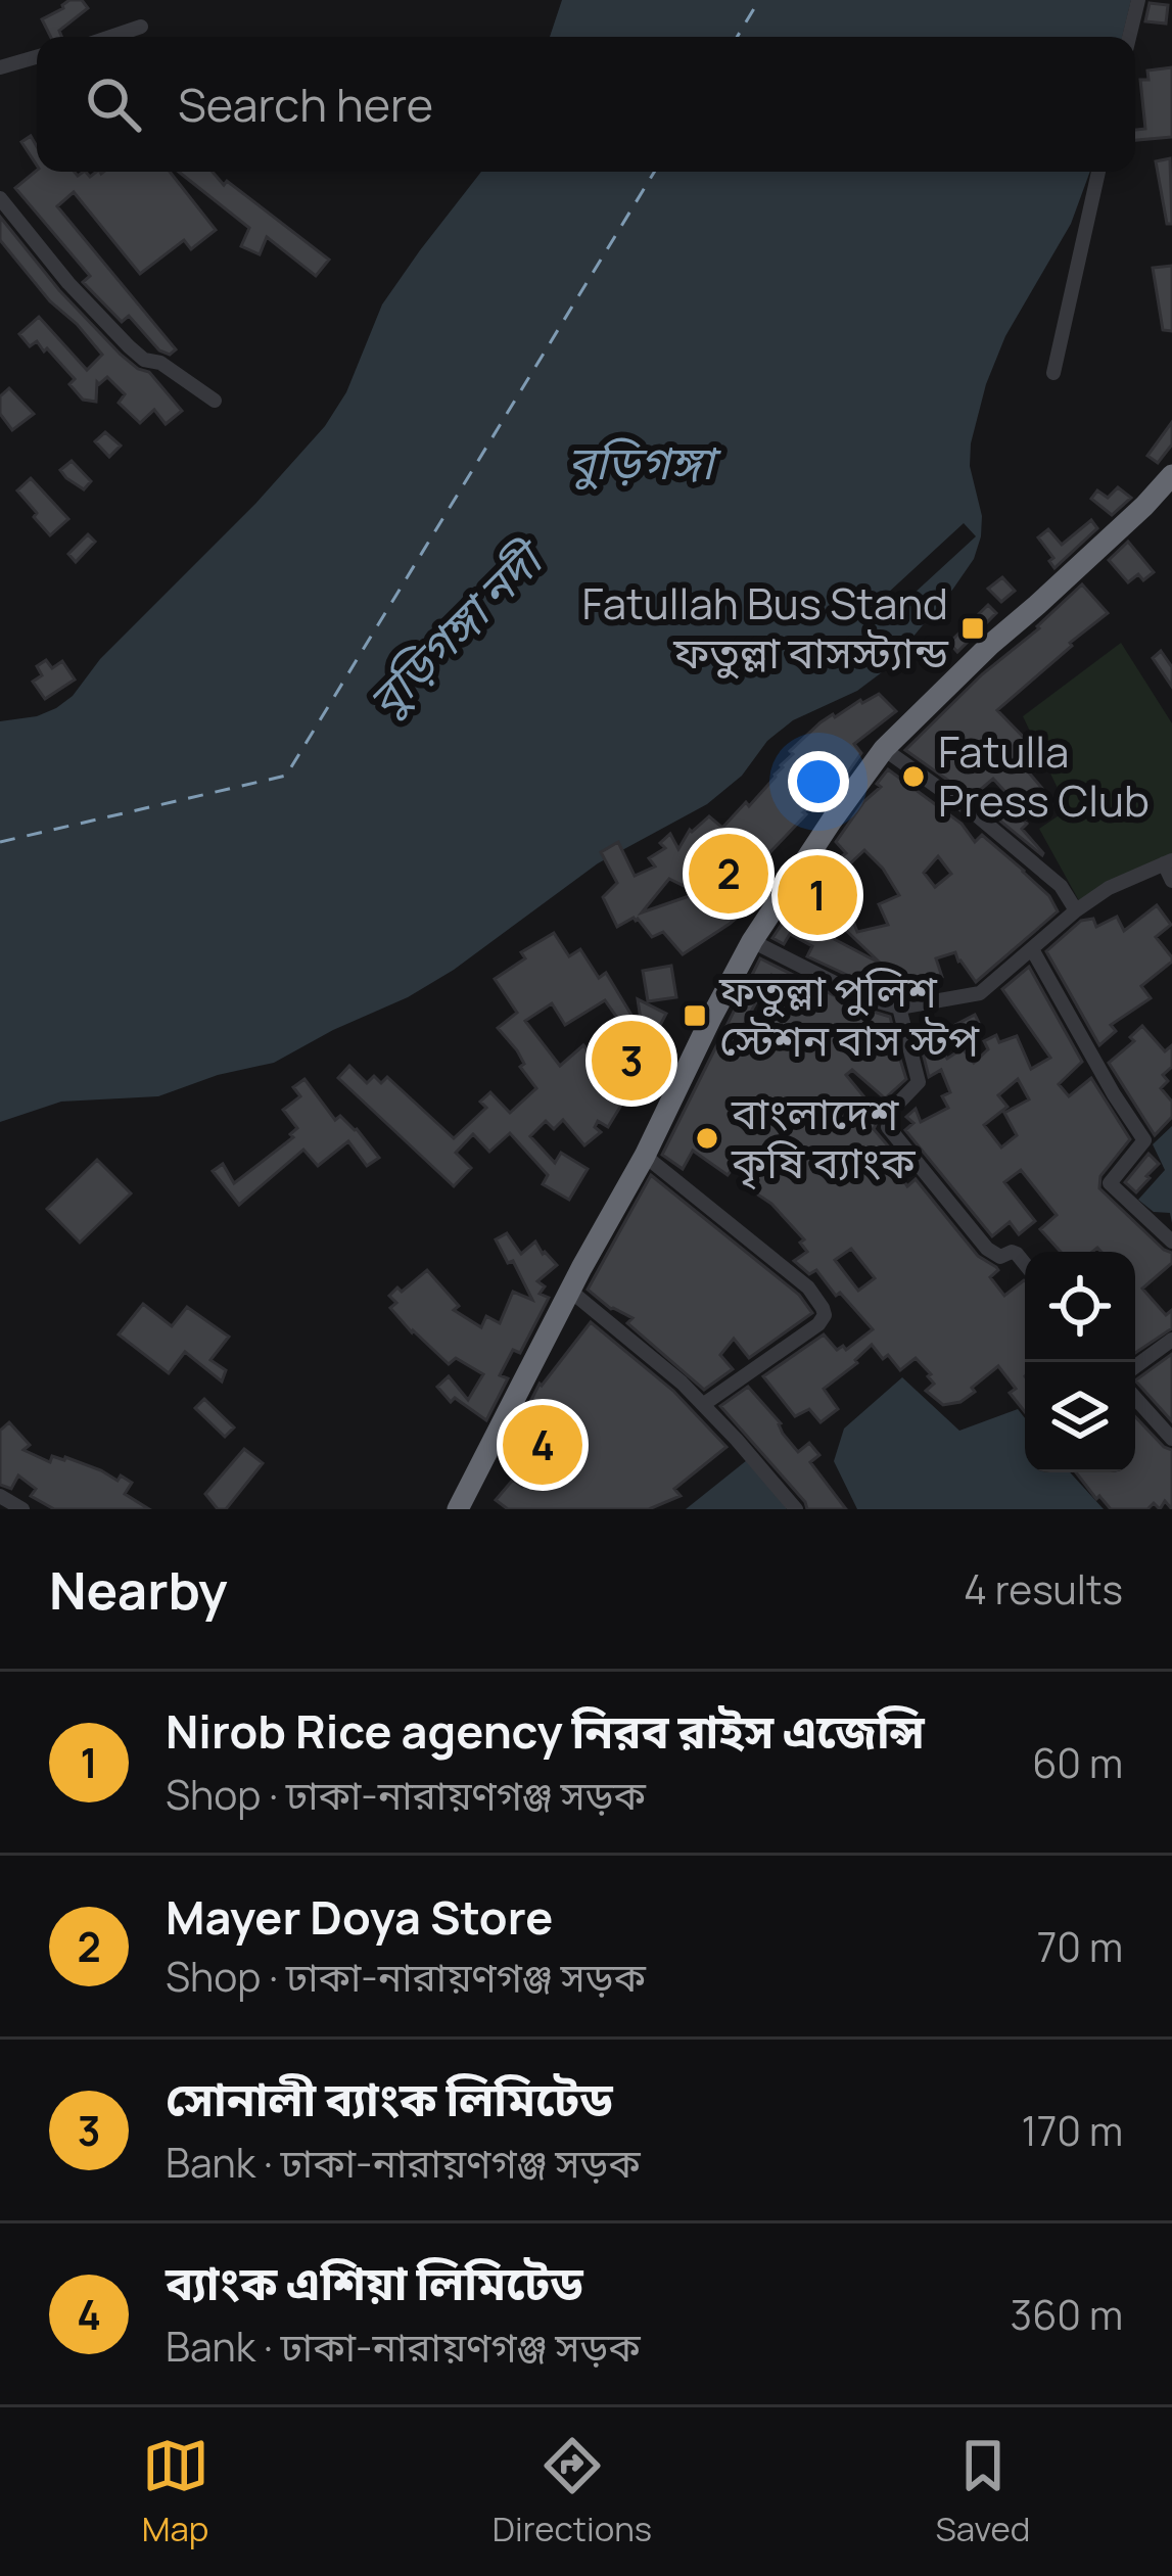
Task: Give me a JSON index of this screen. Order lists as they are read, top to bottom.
{
  "water": ["বুড়িগঙ্গা", "বুড়িগঙ্গা নদী"],
  "places": {
    "transit": ["Fatullah Bus Stand ফতুল্লা বাসস্ট্যান্ড", "ফতুল্লা পুলিশ স্টেশন বাস স্টপ"],
    "other": ["Fatulla Press Club", "বাংলাদেশ কৃষি ব্যাংক"]
  },
  "page": {
    "search": "Search here",
    "pins": [
      "2",
      "1",
      "3",
      "4"
    ],
    "heading": ["Nearby", "4 results"],
    "list": [
      {
        "mark": "1",
        "name": "Nirob Rice agency নিরব রাইস এজেন্সি",
        "note": "Shop · ঢাকা-নারায়ণগঞ্জ সড়ক",
        "value": "60 m"
      },
      {
        "mark": "2",
        "name": "Mayer Doya Store",
        "note": "Shop · ঢাকা-নারায়ণগঞ্জ সড়ক",
        "value": "70 m"
      },
      {
        "mark": "3",
        "name": "সোনালী ব্যাংক লিমিটেড",
        "note": "Bank · ঢাকা-নারায়ণগঞ্জ সড়ক",
        "value": "170 m"
      },
      {
        "mark": "4",
        "name": "ব্যাংক এশিয়া লিমিটেড",
        "note": "Bank · ঢাকা-নারায়ণগঞ্জ সড়ক",
        "value": "360 m"
      }
    ],
    "nav": ["Map", "Directions", "Saved"]
  }
}
